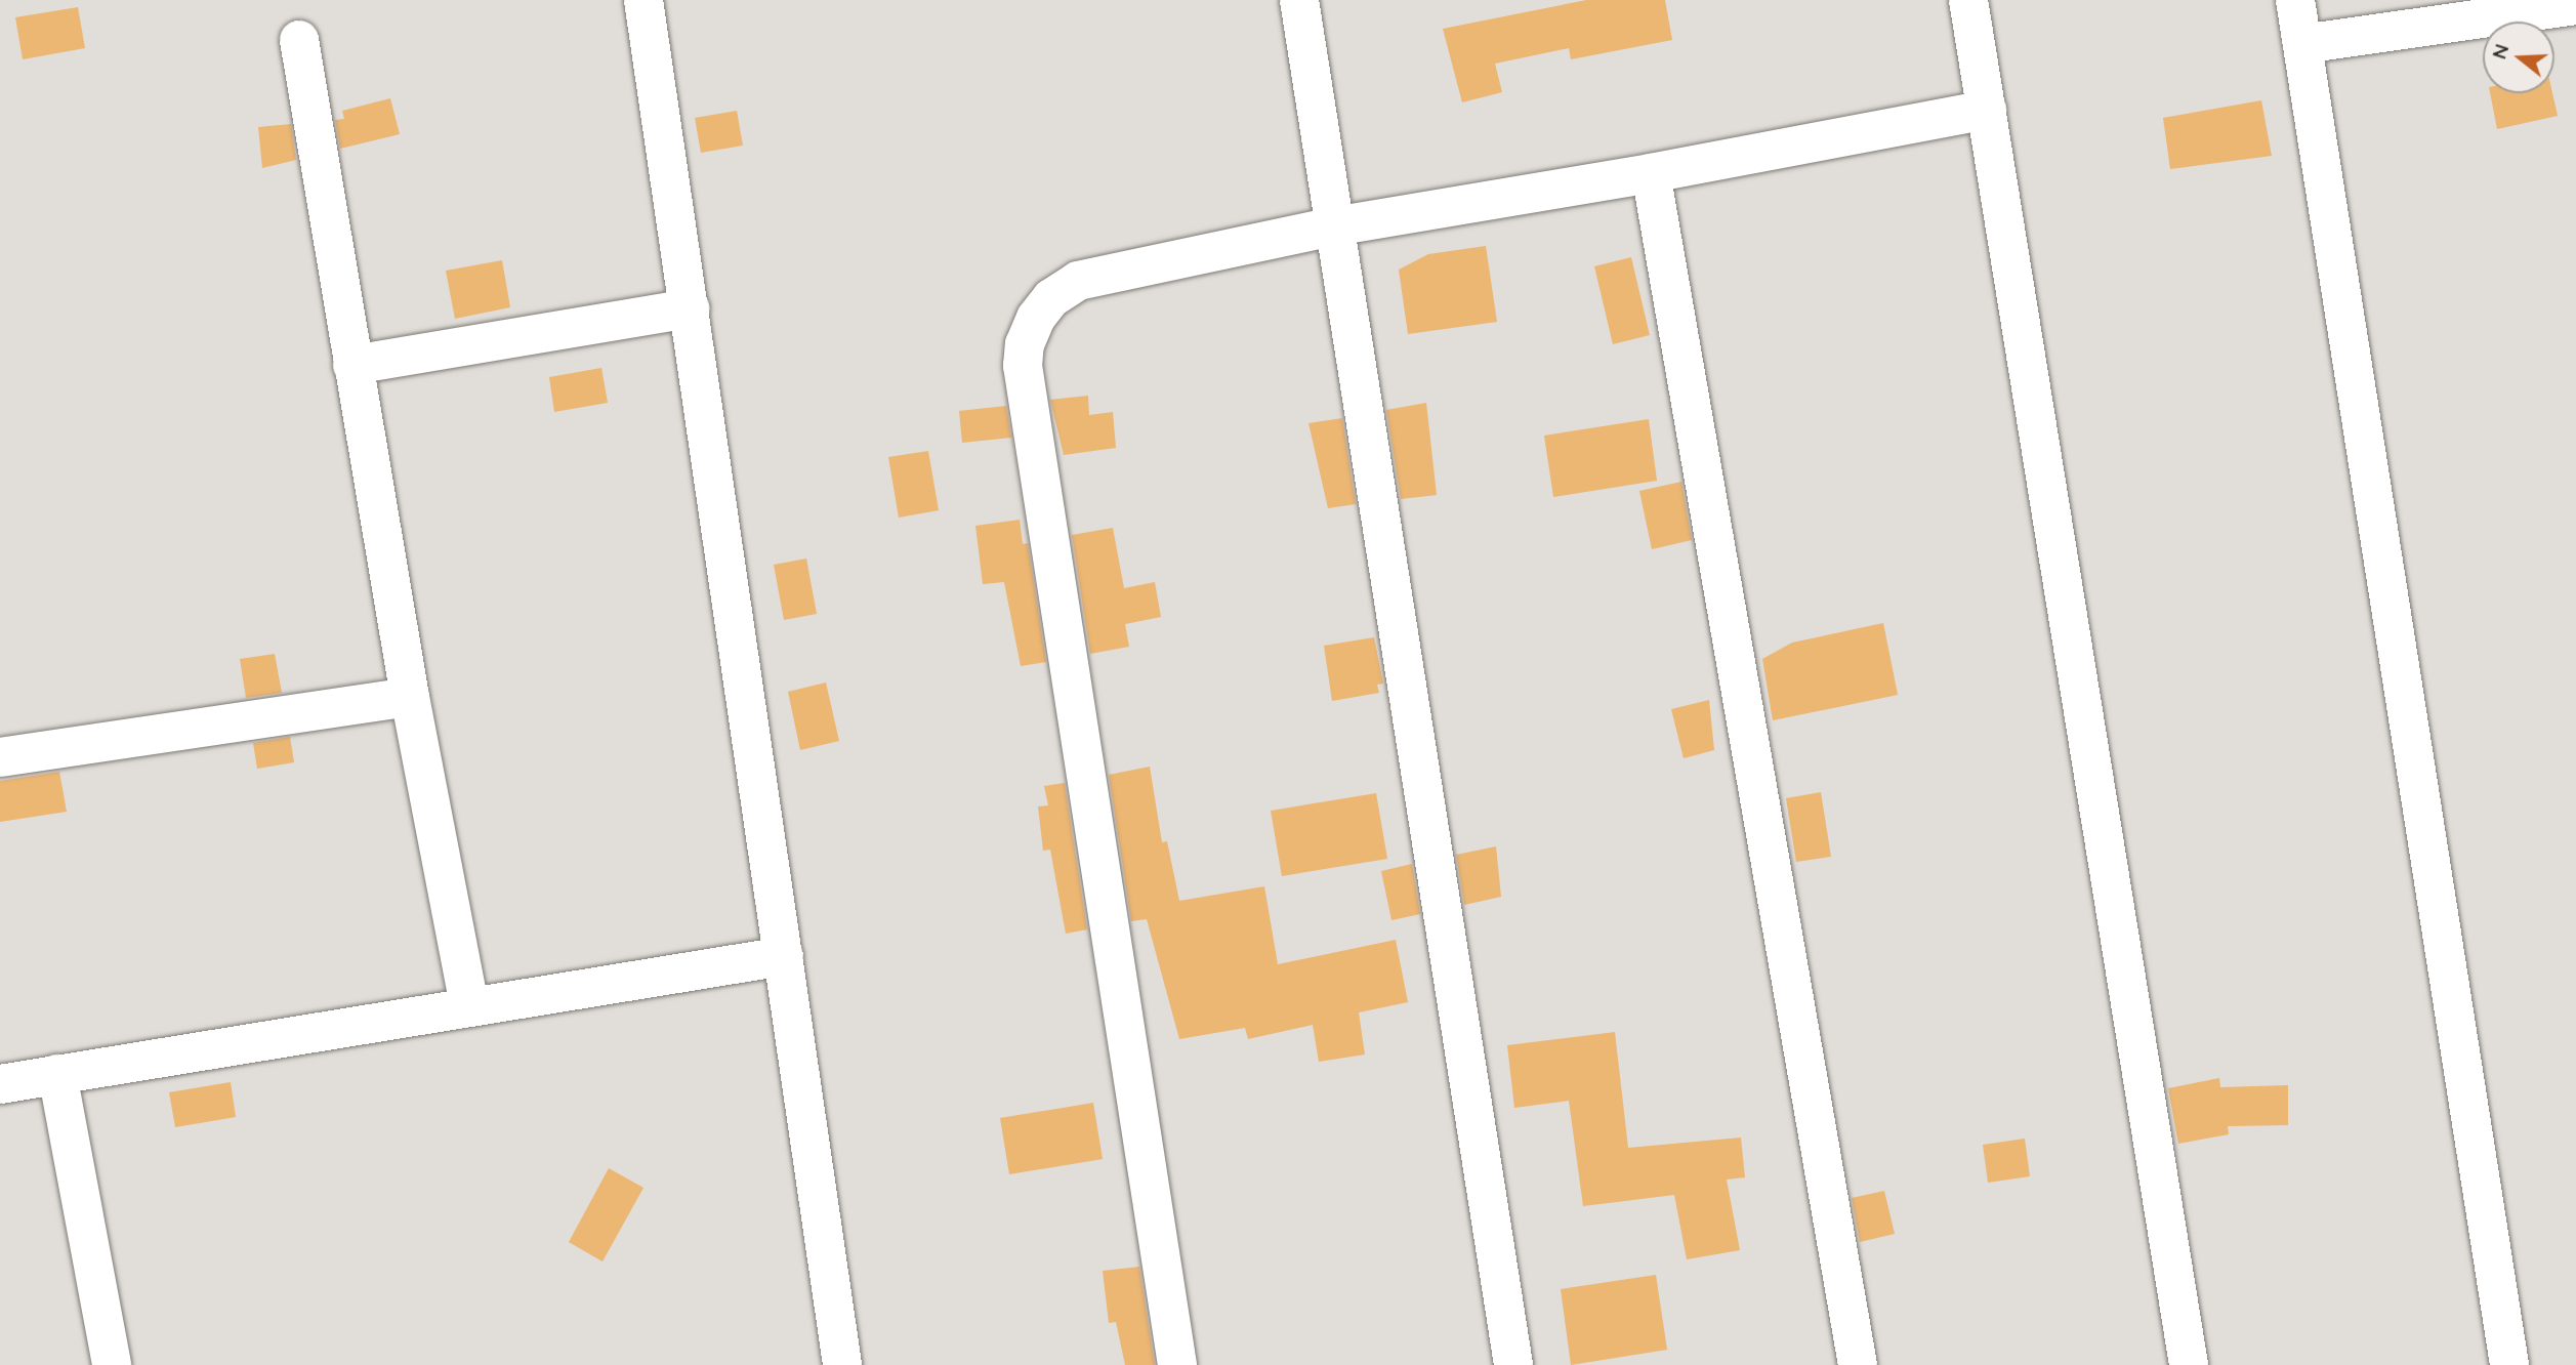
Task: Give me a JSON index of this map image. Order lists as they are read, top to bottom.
{
  "north": "left"
}
